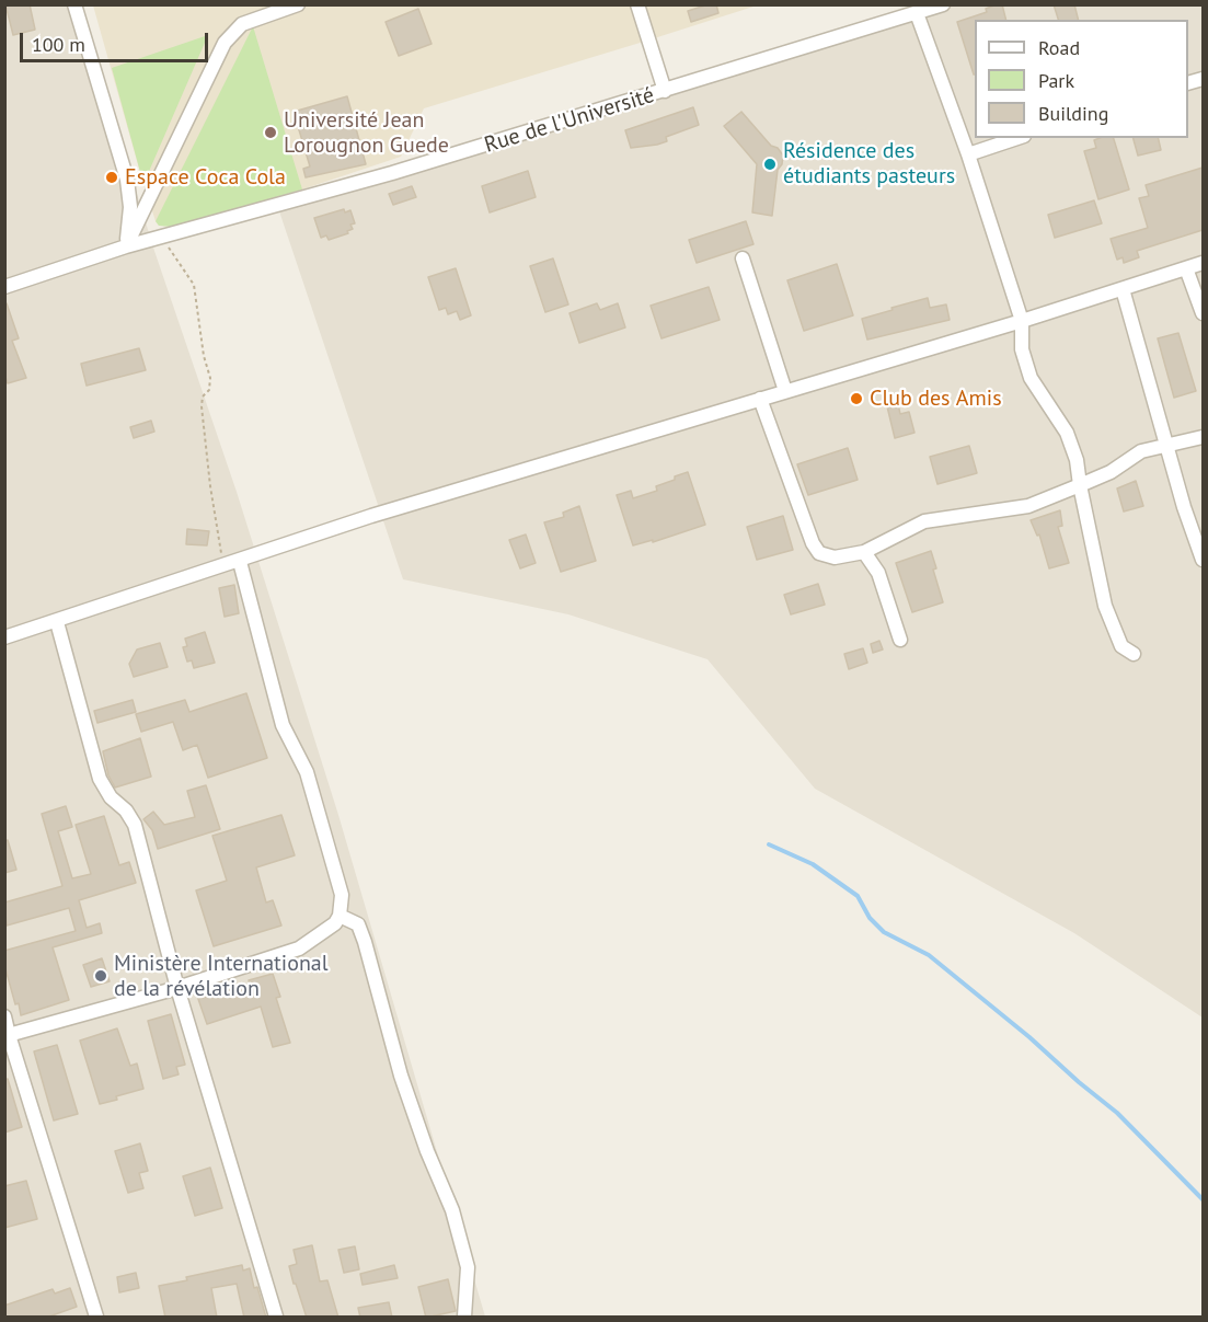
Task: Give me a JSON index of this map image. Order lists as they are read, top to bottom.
{
  "streets": {
    "street": ["Rue de l'Université"]
  },
  "places": [
    "Université Jean Lorougnon Guede",
    "Résidence des étudiants pasteurs",
    "Espace Coca Cola",
    "Club des Amis",
    "Ministère International de la révélation"
  ],
  "legend": ["Road", "Park", "Building"],
  "scale_bar": "100 m"
}
